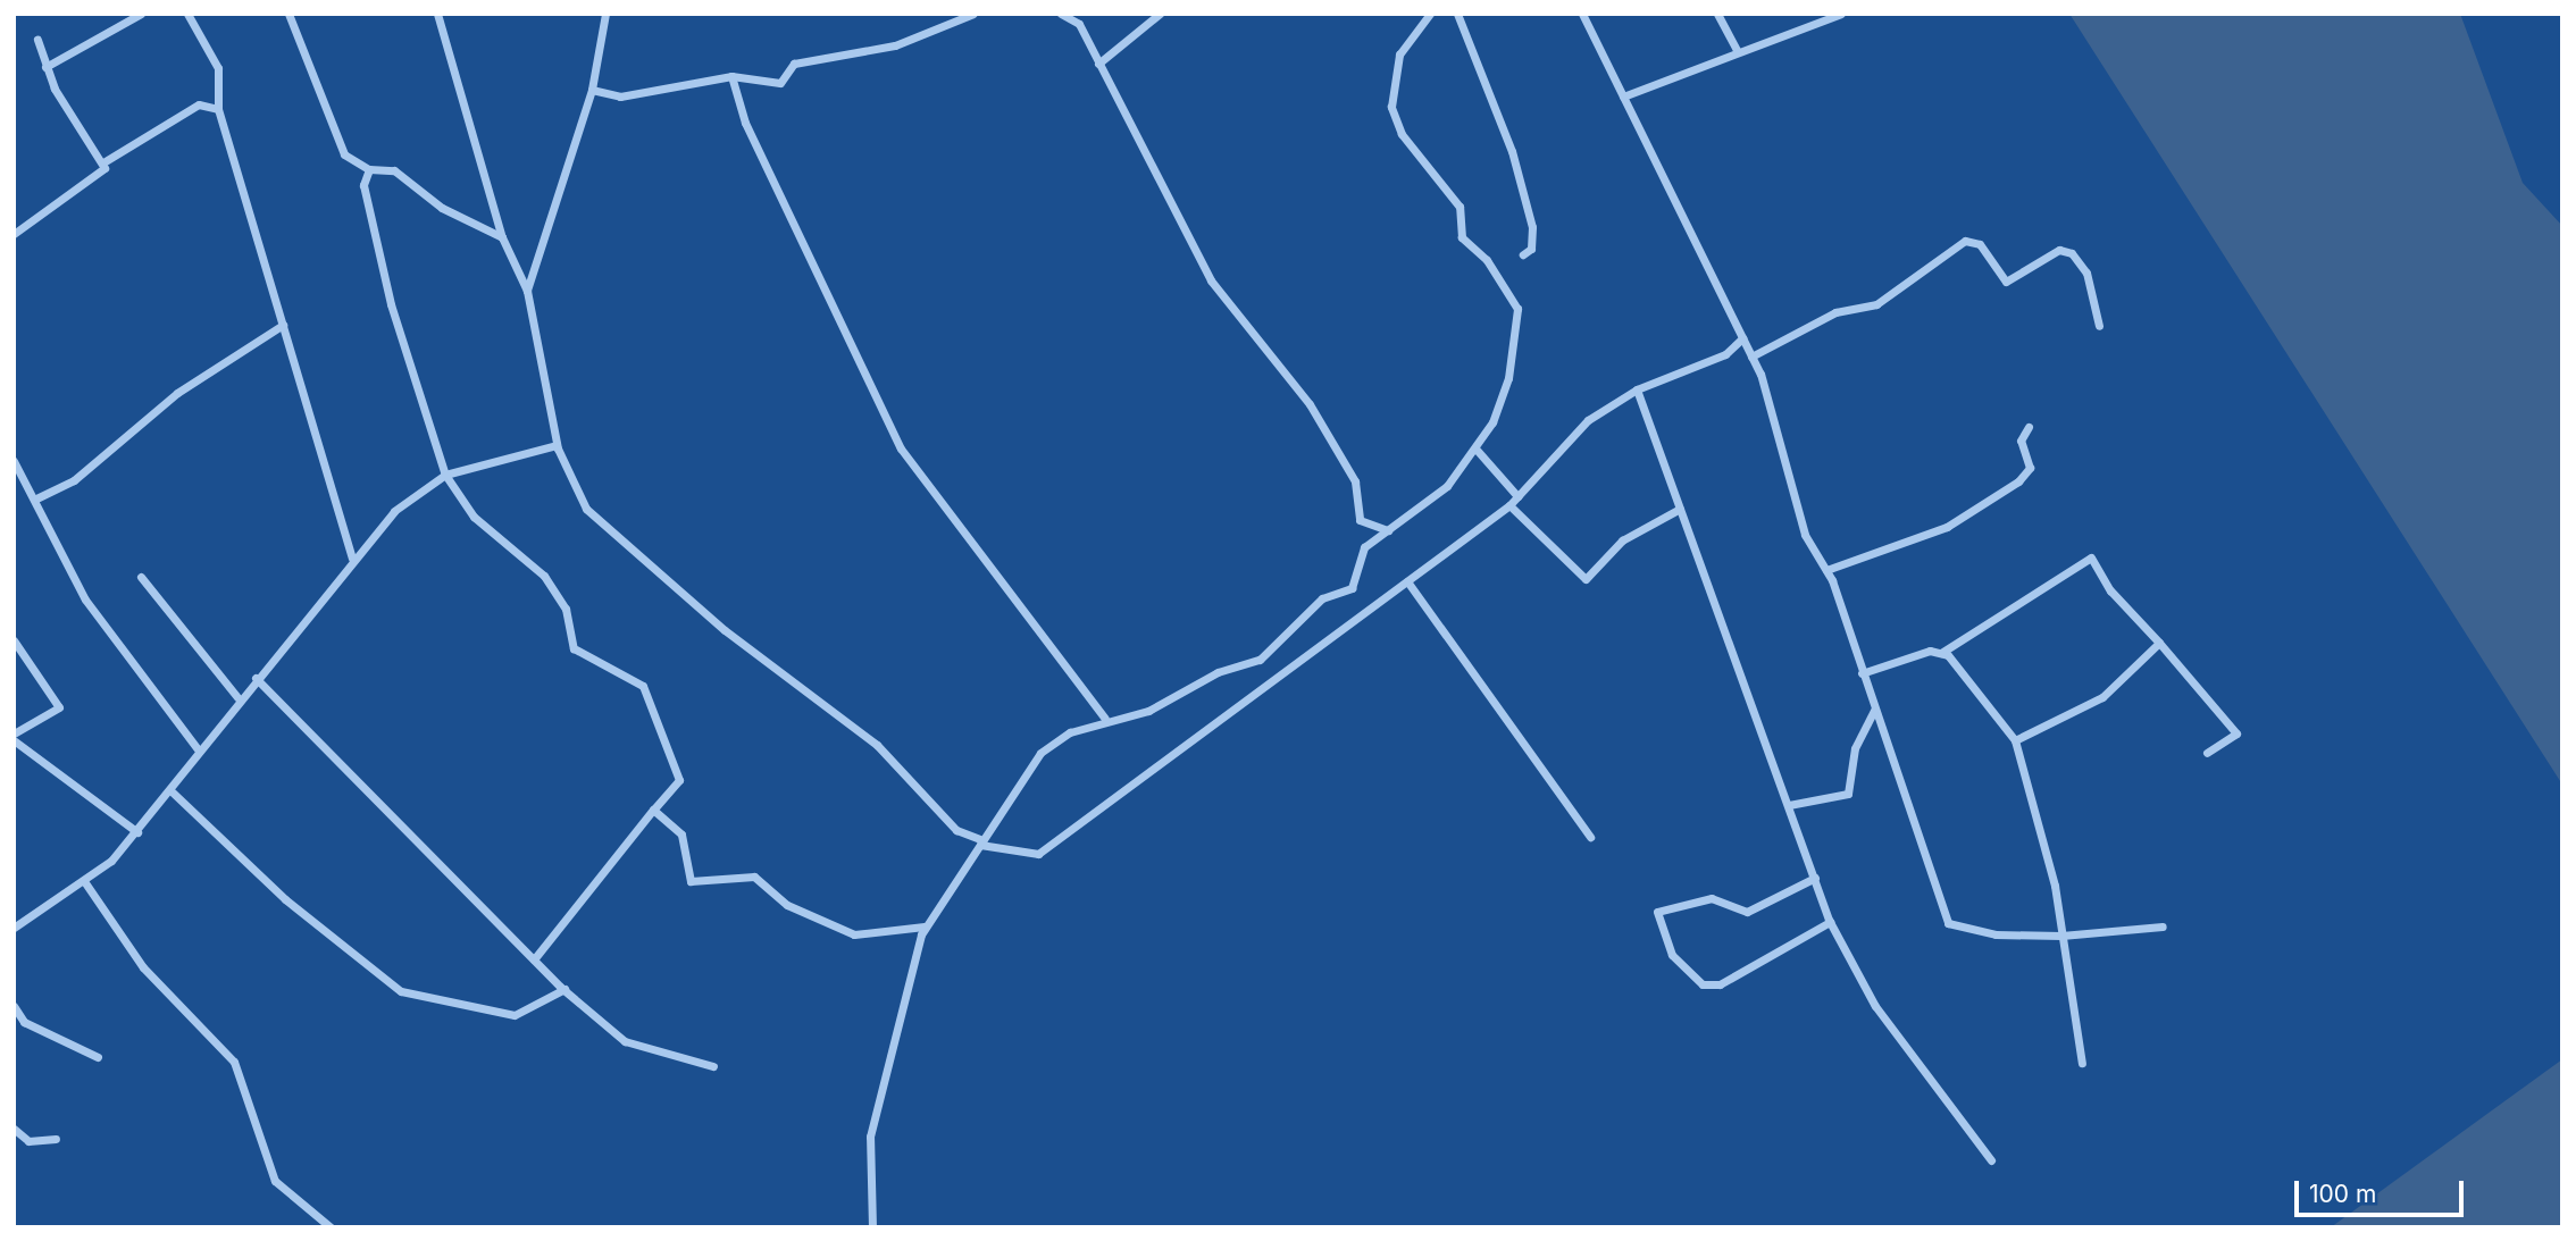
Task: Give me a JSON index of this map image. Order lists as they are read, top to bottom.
{
  "scale_bar": "100 m"
}
